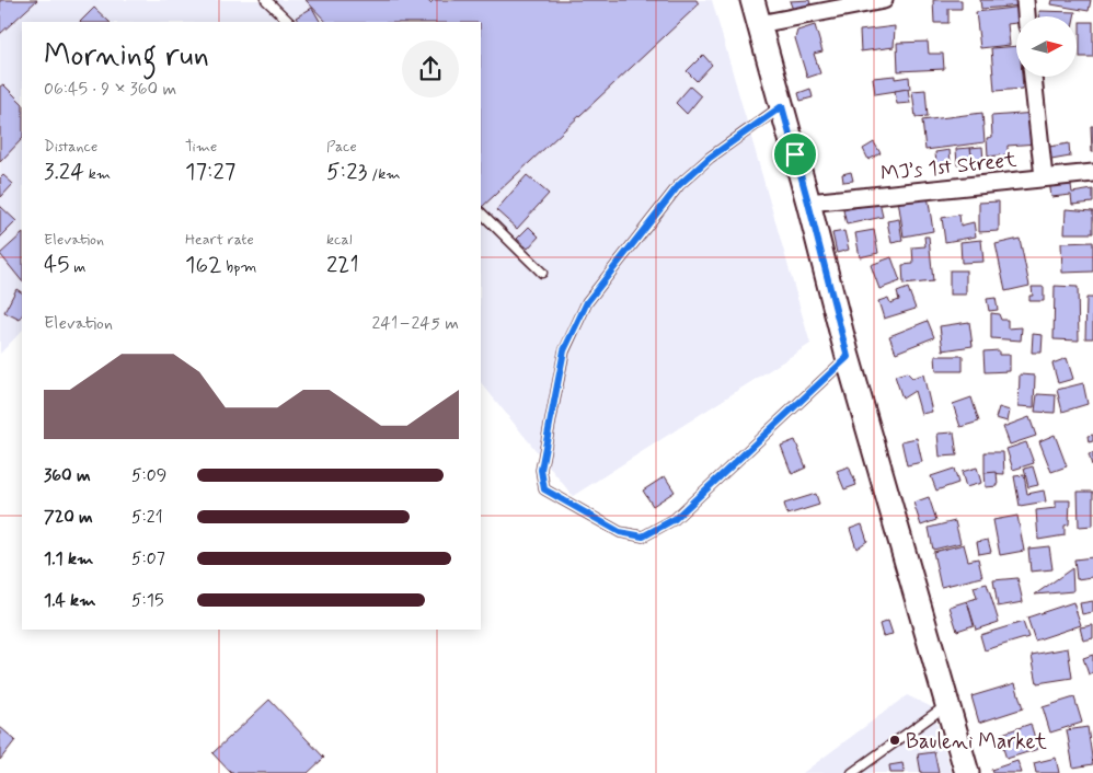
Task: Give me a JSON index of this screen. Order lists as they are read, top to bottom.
{
  "streets": {
    "street": ["MJ’s 1st Street"]
  },
  "places": ["Bauleni Market"],
  "north": "right",
  "page": {
    "heading": ["Morning run", "06:45 · 9 × 360 m"],
    "stats": [
      ["Distance", "3.24 km"],
      ["Time", "17:27"],
      ["Pace", "5:23 /km"],
      ["Elevation", "45 m"],
      ["Heart rate", "162 bpm"],
      ["kcal", "221"]
    ],
    "chart": ["Elevation", "241–245 m"],
    "list": [
      {
        "name": "360 m",
        "note": "5:09"
      },
      {
        "name": "720 m",
        "note": "5:21"
      },
      {
        "name": "1.1 km",
        "note": "5:07"
      },
      {
        "name": "1.4 km",
        "note": "5:15"
      }
    ]
  }
}
